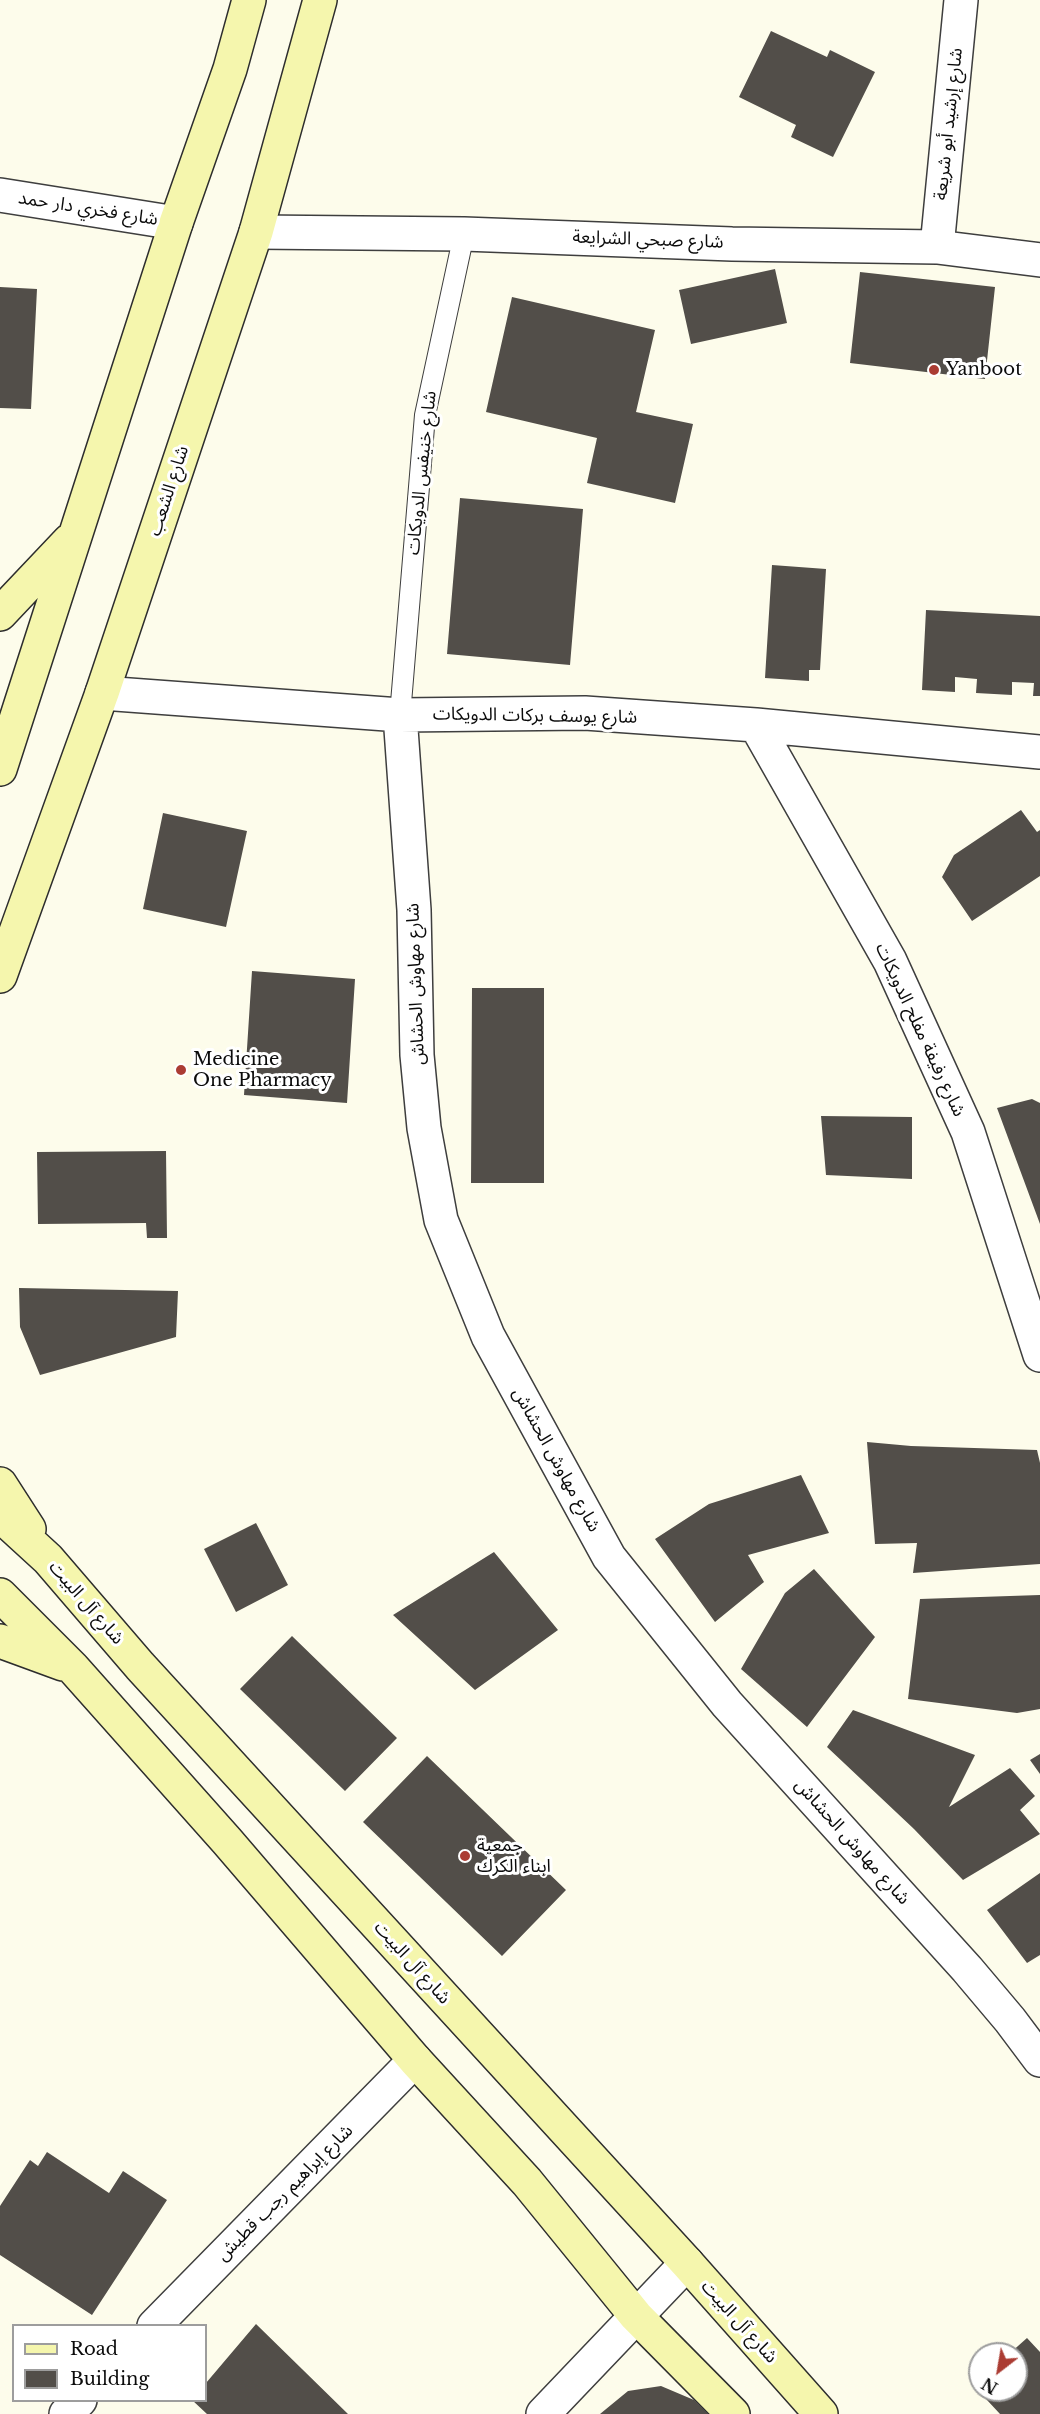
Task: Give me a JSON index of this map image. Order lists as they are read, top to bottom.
{
  "streets": {
    "street": [
      "شارع إرشيد أبو شريعة",
      "شارع فخري دار حمد",
      "شارع صبحي الشرايعة",
      "شارع الشعب",
      "شارع يوسف بركات الدويكات",
      "شارع مهاوش الحشاش",
      "شارع رفيفة مفلح الدويكات",
      "شارع آل البيت",
      "شارع إبراهيم رجب قطيش"
    ],
    "lane": ["شارع خنيفس الدويكات"]
  },
  "crossings": [
    ["شارع إرشيد أبو شريعة", "شارع صبحي الشرايعة"],
    ["شارع صبحي الشرايعة", "شارع خنيفس الدويكات"],
    ["شارع صبحي الشرايعة", "شارع الشعب"],
    ["شارع خنيفس الدويكات", "شارع يوسف بركات الدويكات"],
    ["شارع خنيفس الدويكات", "شارع مهاوش الحشاش"],
    ["شارع الشعب", "شارع يوسف بركات الدويكات"],
    ["شارع يوسف بركات الدويكات", "شارع مهاوش الحشاش"],
    ["شارع يوسف بركات الدويكات", "شارع رفيفة مفلح الدويكات"]
  ],
  "places": ["Yanboot", "Medicine One Pharmacy", "جمعية ابناء الكرك"],
  "legend": ["Road", "Building"],
  "north": "bottom left"
}
